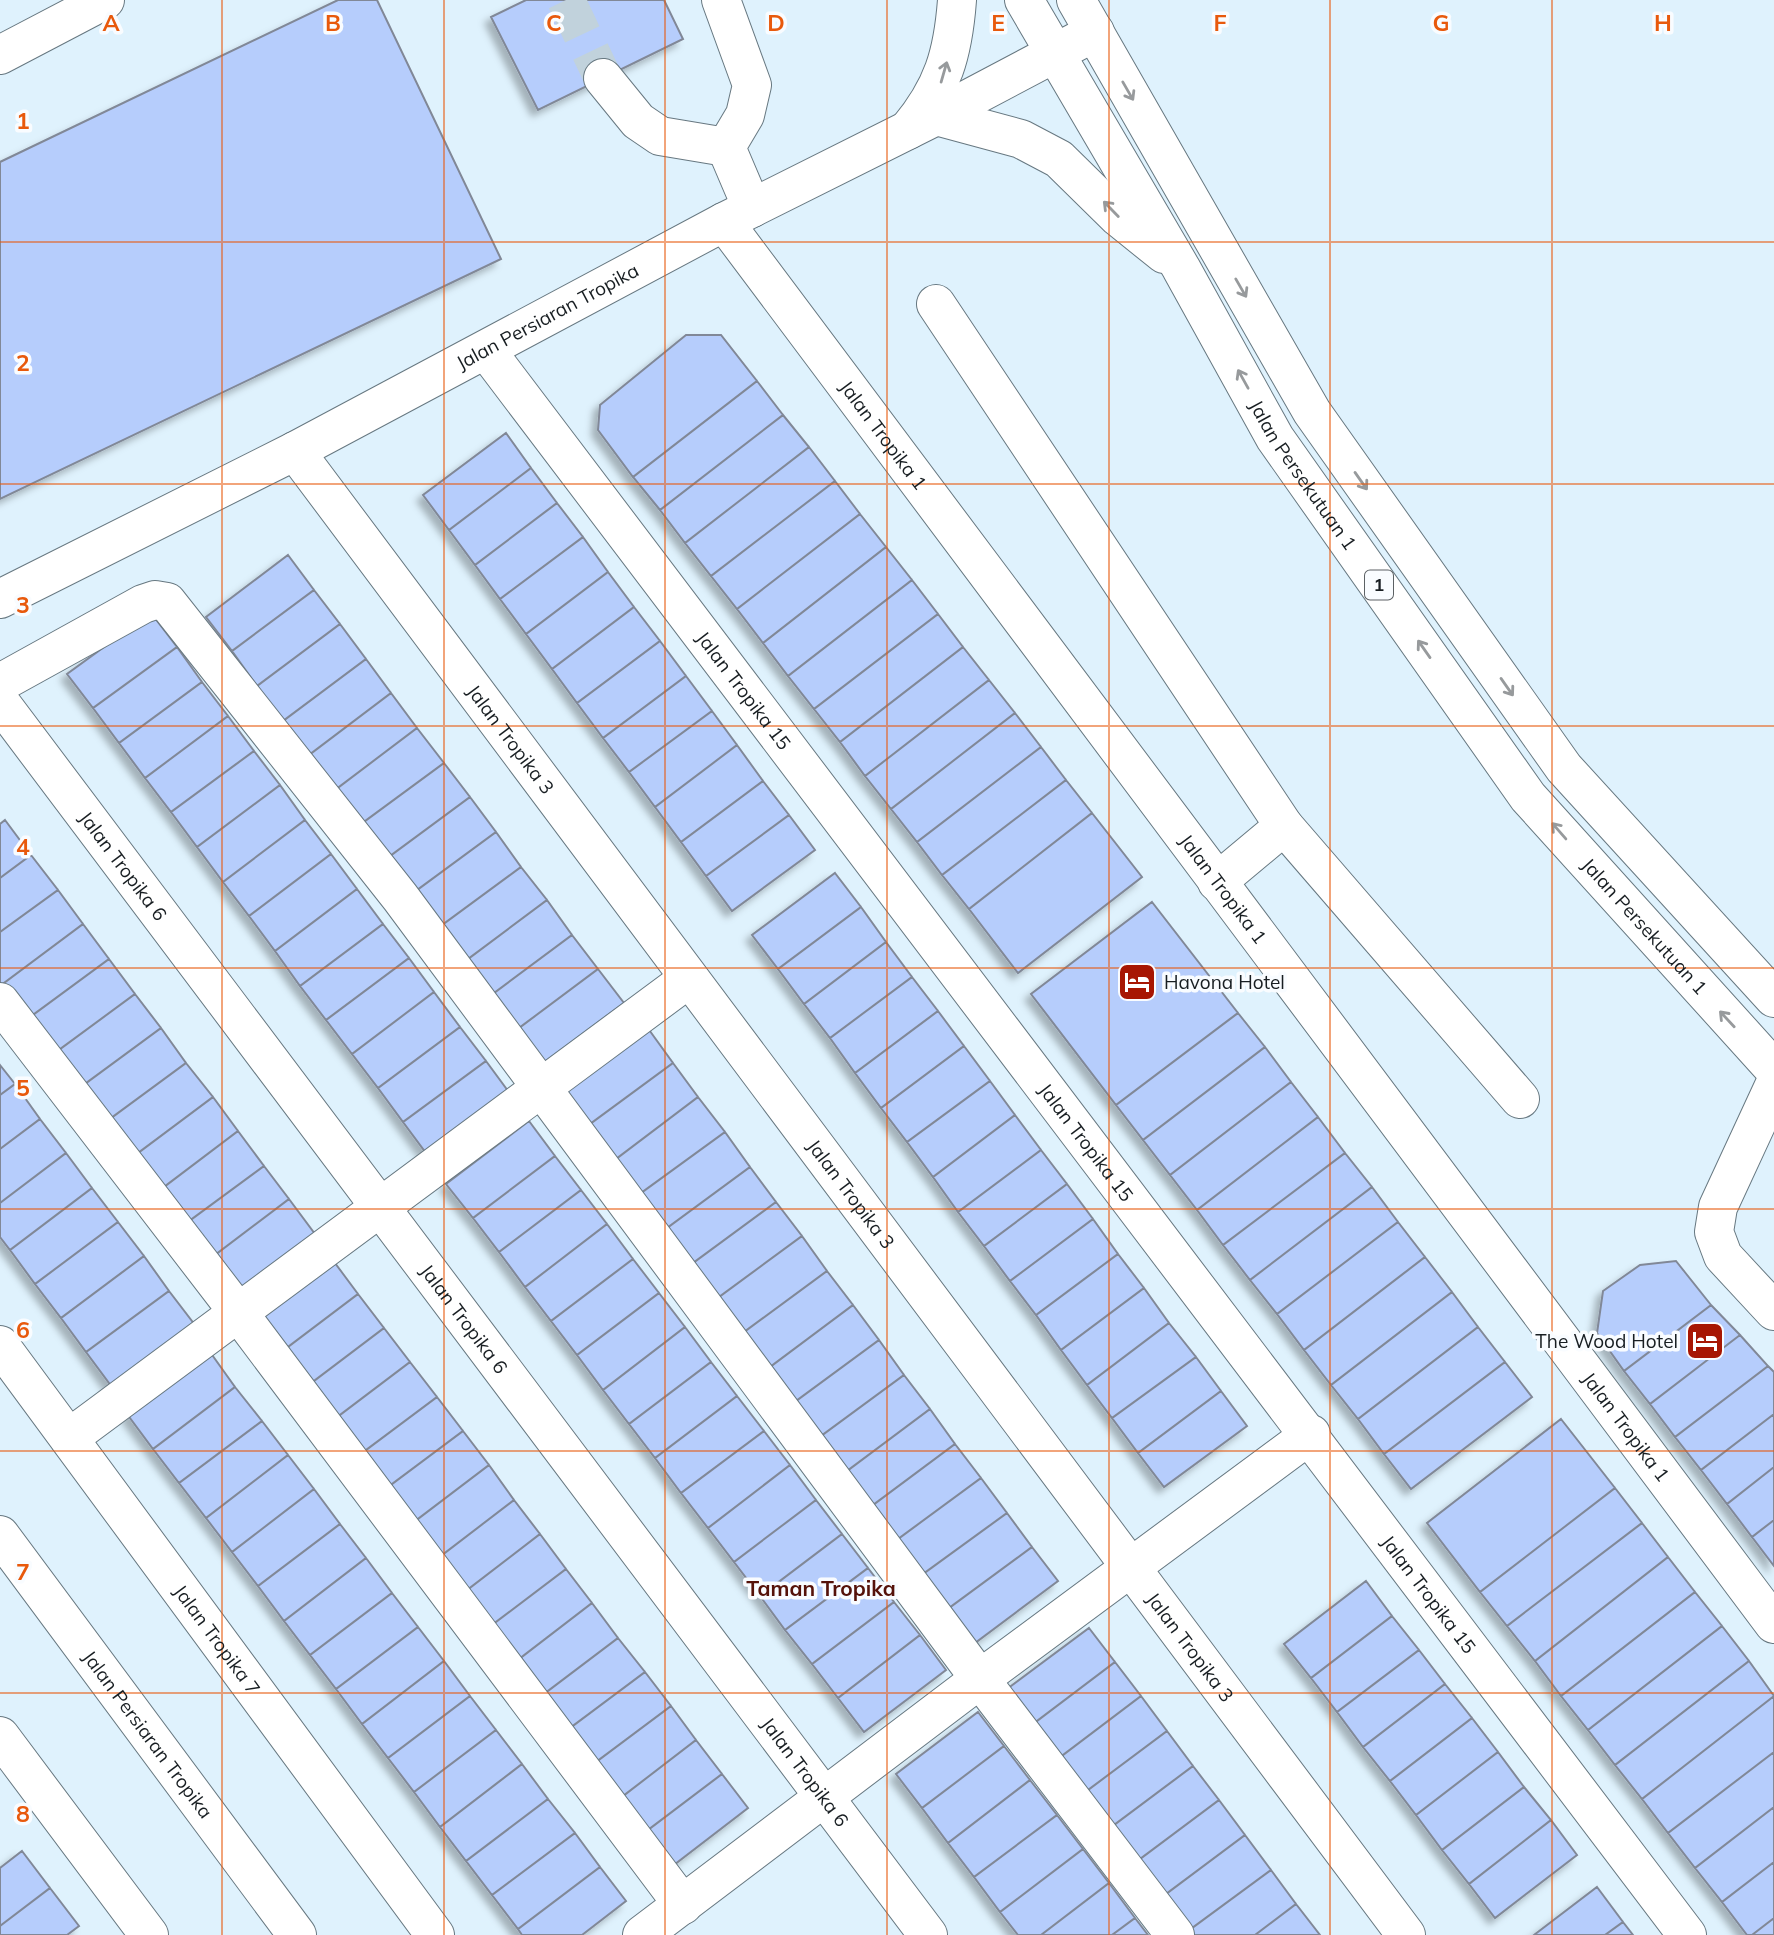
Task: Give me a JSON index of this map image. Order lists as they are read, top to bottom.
{
  "streets": {
    "main road": [
      "Jalan Persiaran Tropika",
      "Jalan Tropika 1",
      "Jalan Persekutuan 1",
      "1",
      "Jalan Tropika 15",
      "Jalan Tropika 3",
      "Jalan Tropika 6",
      "Jalan Tropika 7"
    ]
  },
  "crossings": [
    ["Jalan Persiaran Tropika", "Jalan Tropika 1"],
    ["Jalan Persiaran Tropika", "Jalan Persekutuan 1"],
    ["Jalan Persiaran Tropika", "1"],
    ["Jalan Persiaran Tropika", "Jalan Tropika 15"],
    ["Jalan Persiaran Tropika", "Jalan Tropika 3"]
  ],
  "districts": ["Taman Tropika"],
  "places": {
    "hotel": ["Havona Hotel", "The Wood Hotel"]
  },
  "grid": {
    "columns": [
      "A",
      "B",
      "C",
      "D",
      "E",
      "F",
      "G",
      "H"
    ],
    "rows": [
      "1",
      "2",
      "3",
      "4",
      "5",
      "6",
      "7",
      "8"
    ]
  }
}
